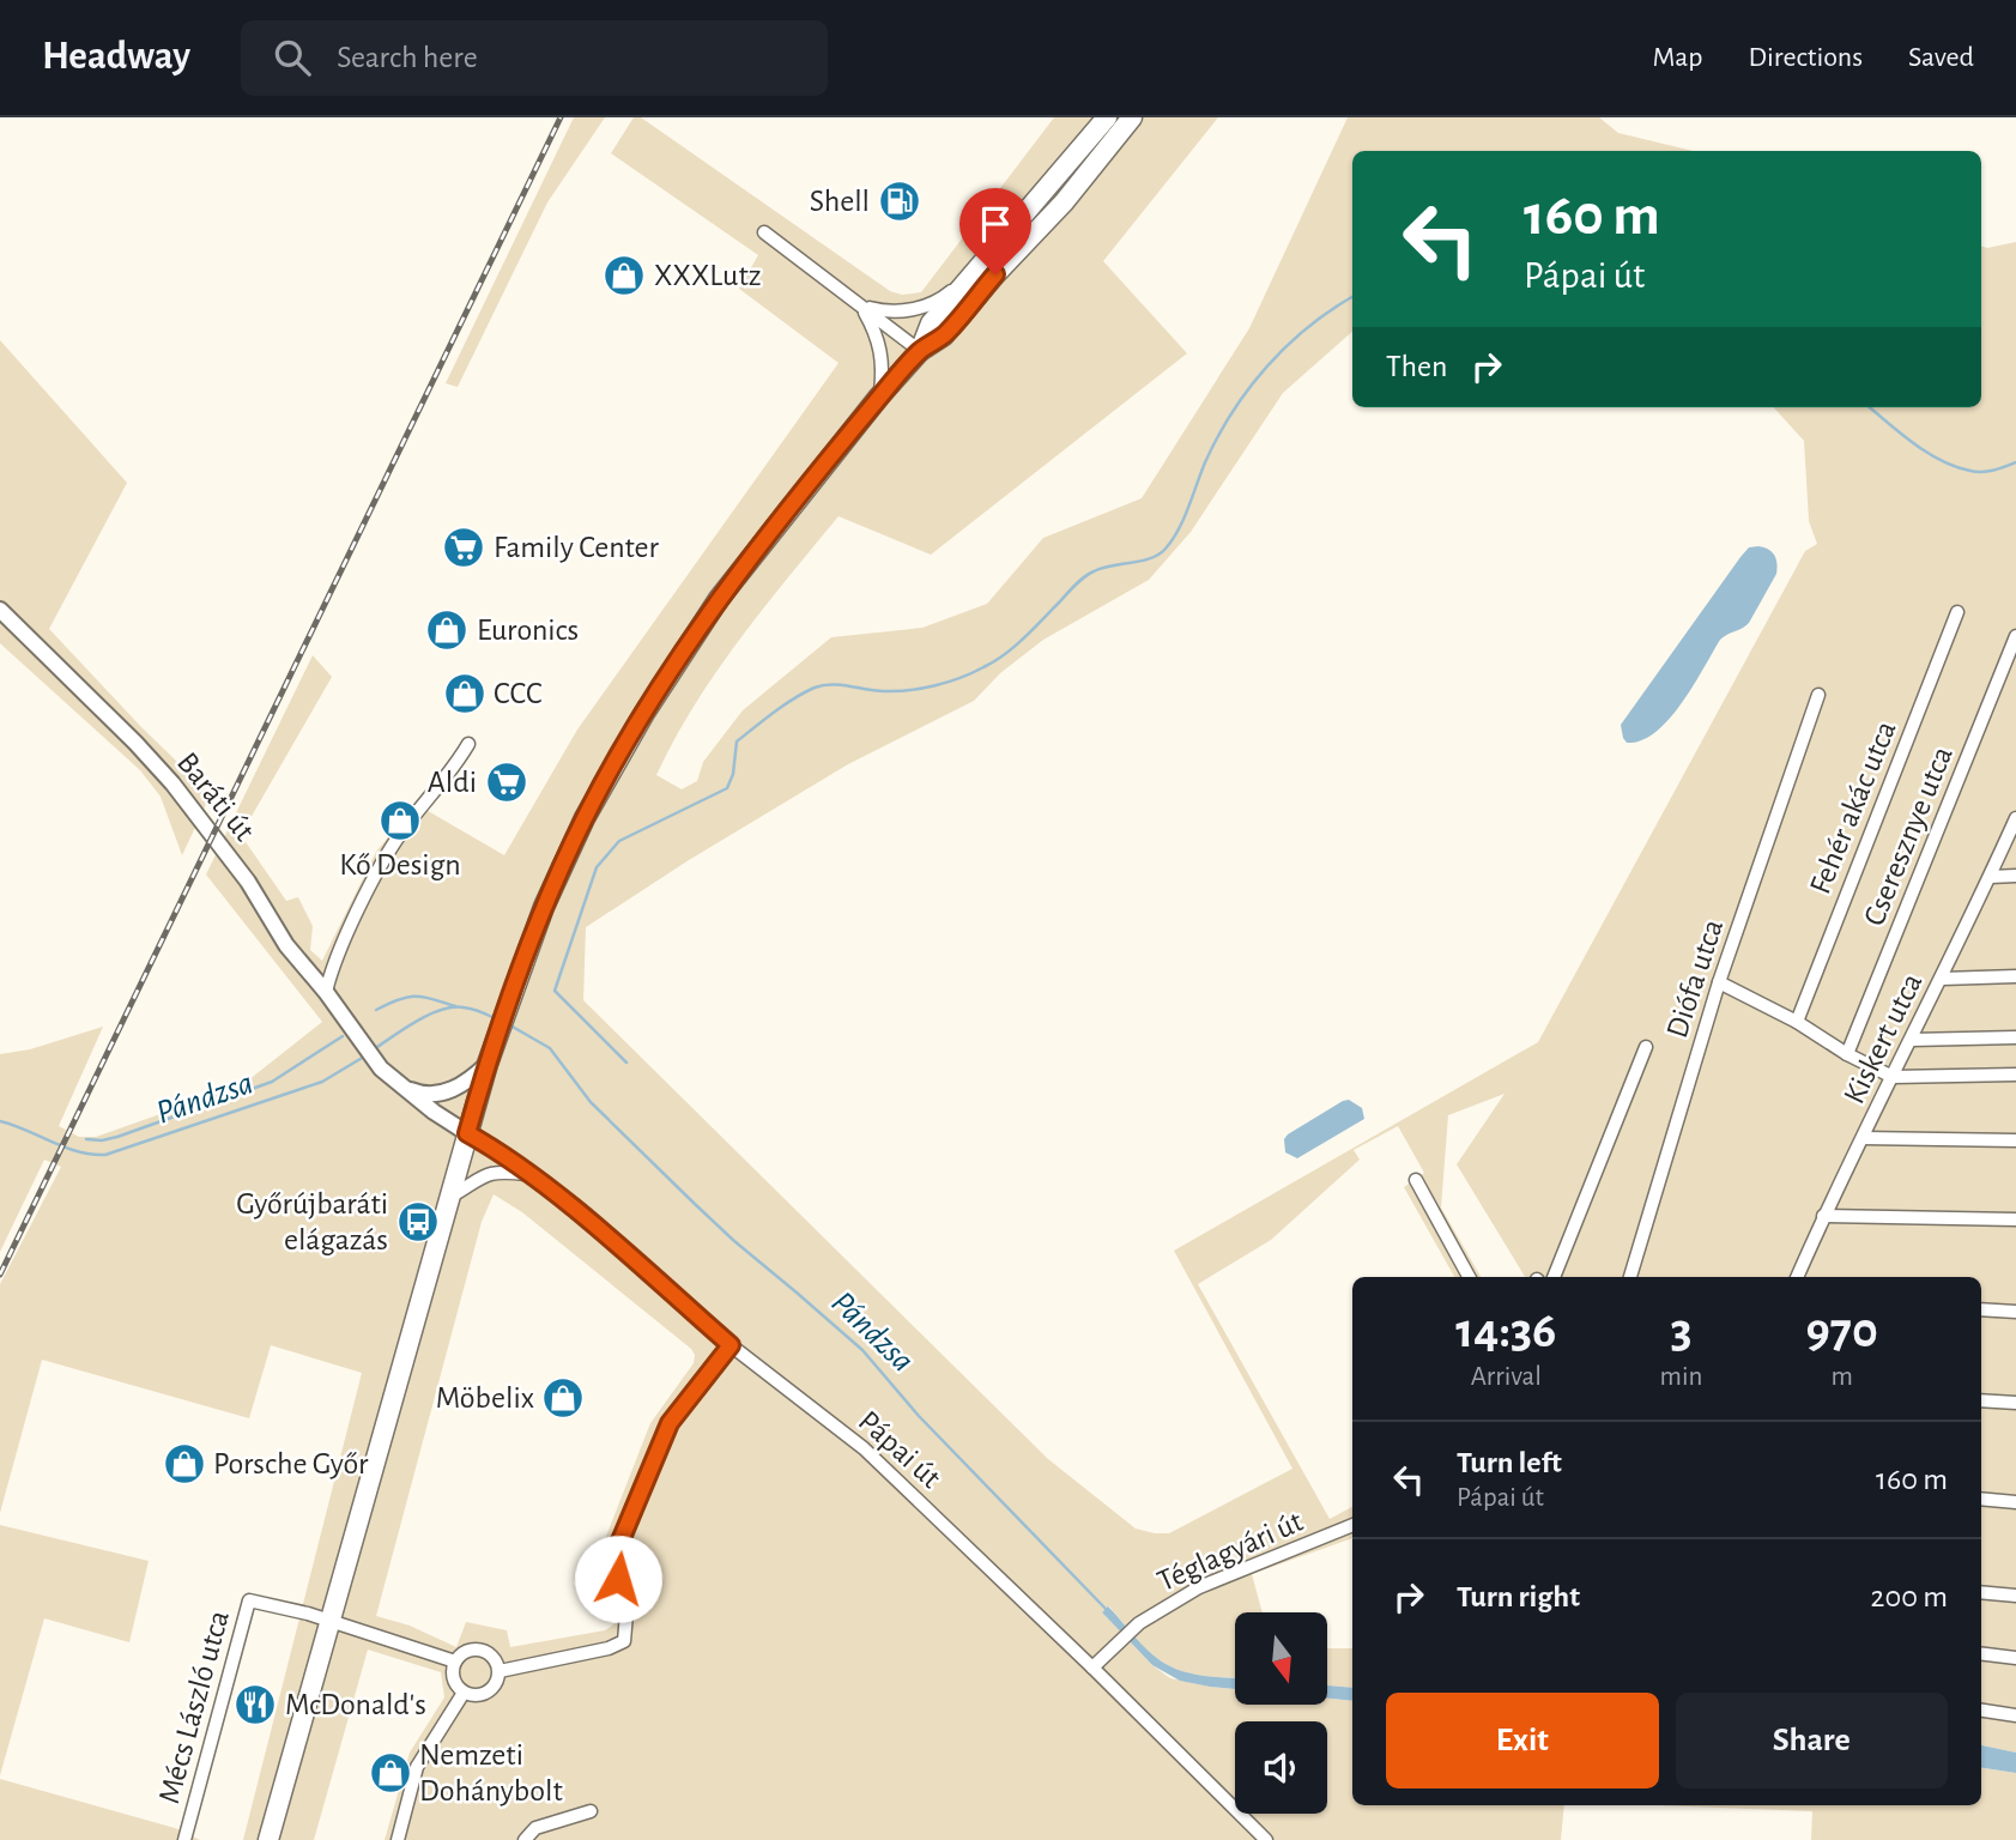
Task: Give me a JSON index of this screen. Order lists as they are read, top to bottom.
{
  "streets": {
    "street": [
      "Baráti út",
      "Fehér akác utca",
      "Cseresznye utca",
      "Diófa utca",
      "Kiskert utca",
      "Pápai út",
      "Téglagyári út",
      "Mécs László utca"
    ]
  },
  "crossings": [
    ["Baráti út", "Pápai út"],
    ["Pápai út", "Téglagyári út"]
  ],
  "water": ["Pándzsa"],
  "places": {
    "fuel station": ["Shell"],
    "shop": [
      "XXXLutz",
      "Euronics",
      "CCC",
      "Kő Design",
      "Möbelix",
      "Porsche Győr",
      "Nemzeti Dohánybolt"
    ],
    "supermarket": ["Family Center", "Aldi"],
    "bus stop": ["Győrújbaráti elágazás"],
    "restaurant": ["McDonald's"]
  },
  "north": "bottom",
  "page": {
    "header": "Headway",
    "search": "Search here",
    "nav": ["Map", "Directions", "Saved"],
    "turn": ["160 m", "Pápai út"],
    "then": "Then",
    "eta": [
      "14:36",
      "Arrival",
      "3",
      "min",
      "970",
      "m"
    ],
    "list": [
      {
        "name": "Turn left",
        "note": "Pápai út",
        "value": "160 m"
      },
      {
        "name": "Turn right",
        "value": "200 m"
      }
    ],
    "buttons": ["Exit", "Share"]
  }
}
